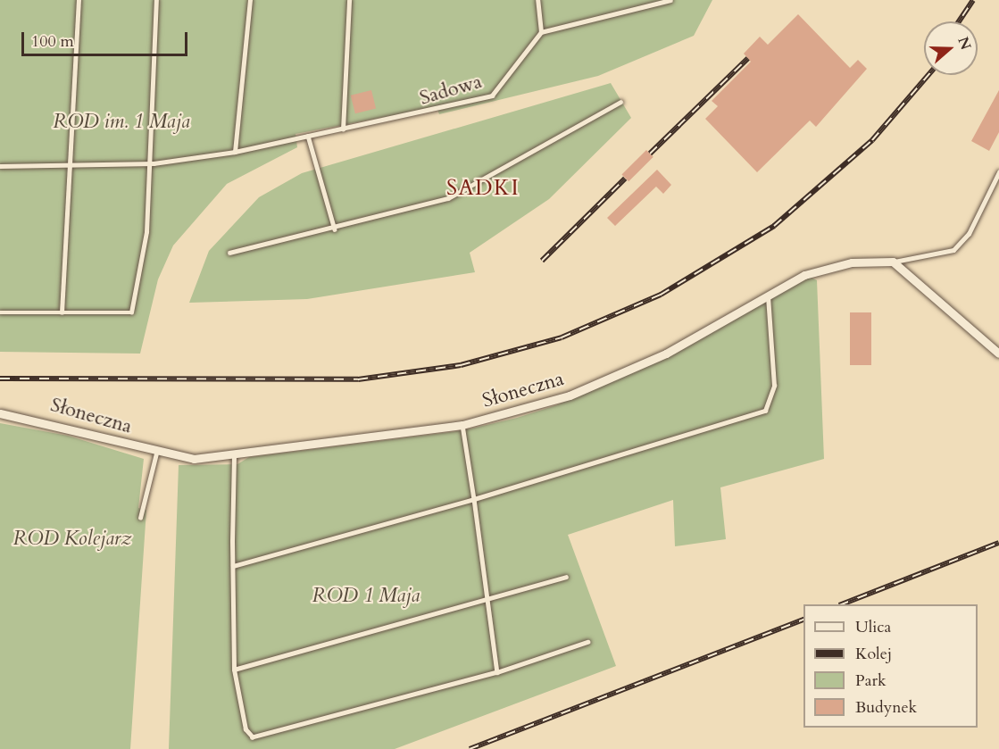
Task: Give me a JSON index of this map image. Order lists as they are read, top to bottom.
{
  "streets": {
    "street": ["Słoneczna"],
    "lane": ["Sadowa"]
  },
  "districts": ["SADKI"],
  "parks": ["ROD im. 1 Maja", "ROD Kolejarz", "ROD 1 Maja"],
  "legend": [
    "Ulica",
    "Kolej",
    "Park",
    "Budynek"
  ],
  "scale_bar": "100 m",
  "north": "right"
}
